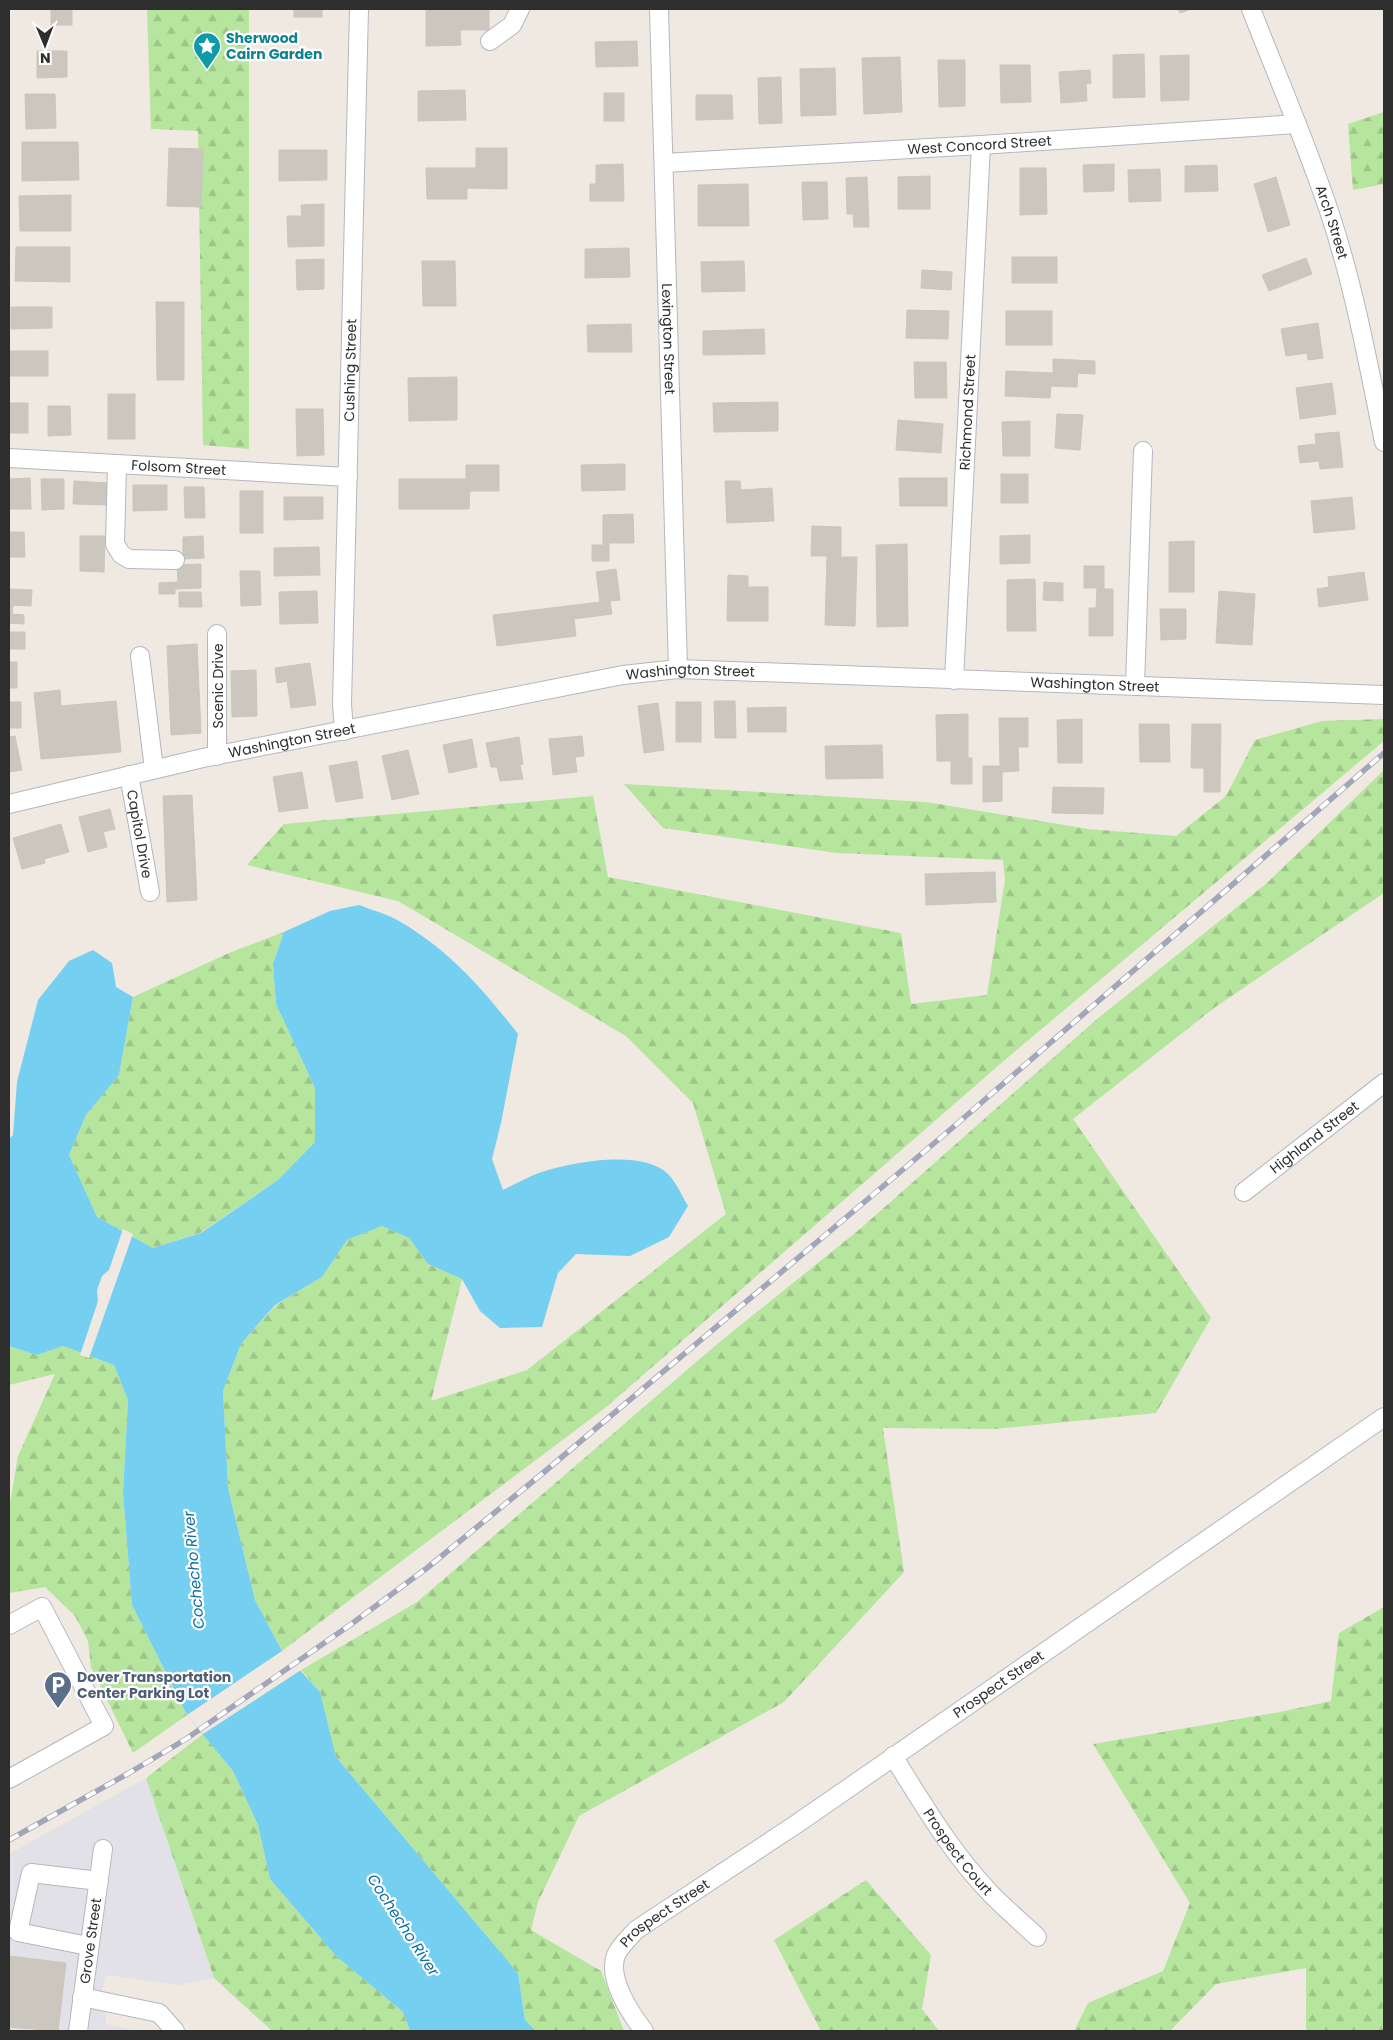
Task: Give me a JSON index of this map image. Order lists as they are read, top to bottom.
{
  "streets": {
    "street": [
      "West Concord Street",
      "Arch Street",
      "Lexington Street",
      "Cushing Street",
      "Richmond Street",
      "Folsom Street",
      "Washington Street",
      "Scenic Drive",
      "Capitol Drive",
      "Highland Street",
      "Prospect Street",
      "Prospect Court",
      "Grove Street"
    ]
  },
  "crossings": [
    ["West Concord Street", "Arch Street"],
    ["West Concord Street", "Lexington Street"],
    ["West Concord Street", "Richmond Street"],
    ["Lexington Street", "Washington Street"],
    ["Cushing Street", "Folsom Street"],
    ["Cushing Street", "Washington Street"],
    ["Richmond Street", "Washington Street"],
    ["Washington Street", "Scenic Drive"],
    ["Washington Street", "Capitol Drive"],
    ["Prospect Street", "Prospect Court"]
  ],
  "water": ["Cochecho River"],
  "places": {
    "place": ["Sherwood Cairn Garden"],
    "parking": ["Dover Transportation Center Parking Lot"]
  },
  "north": "bottom"
}
